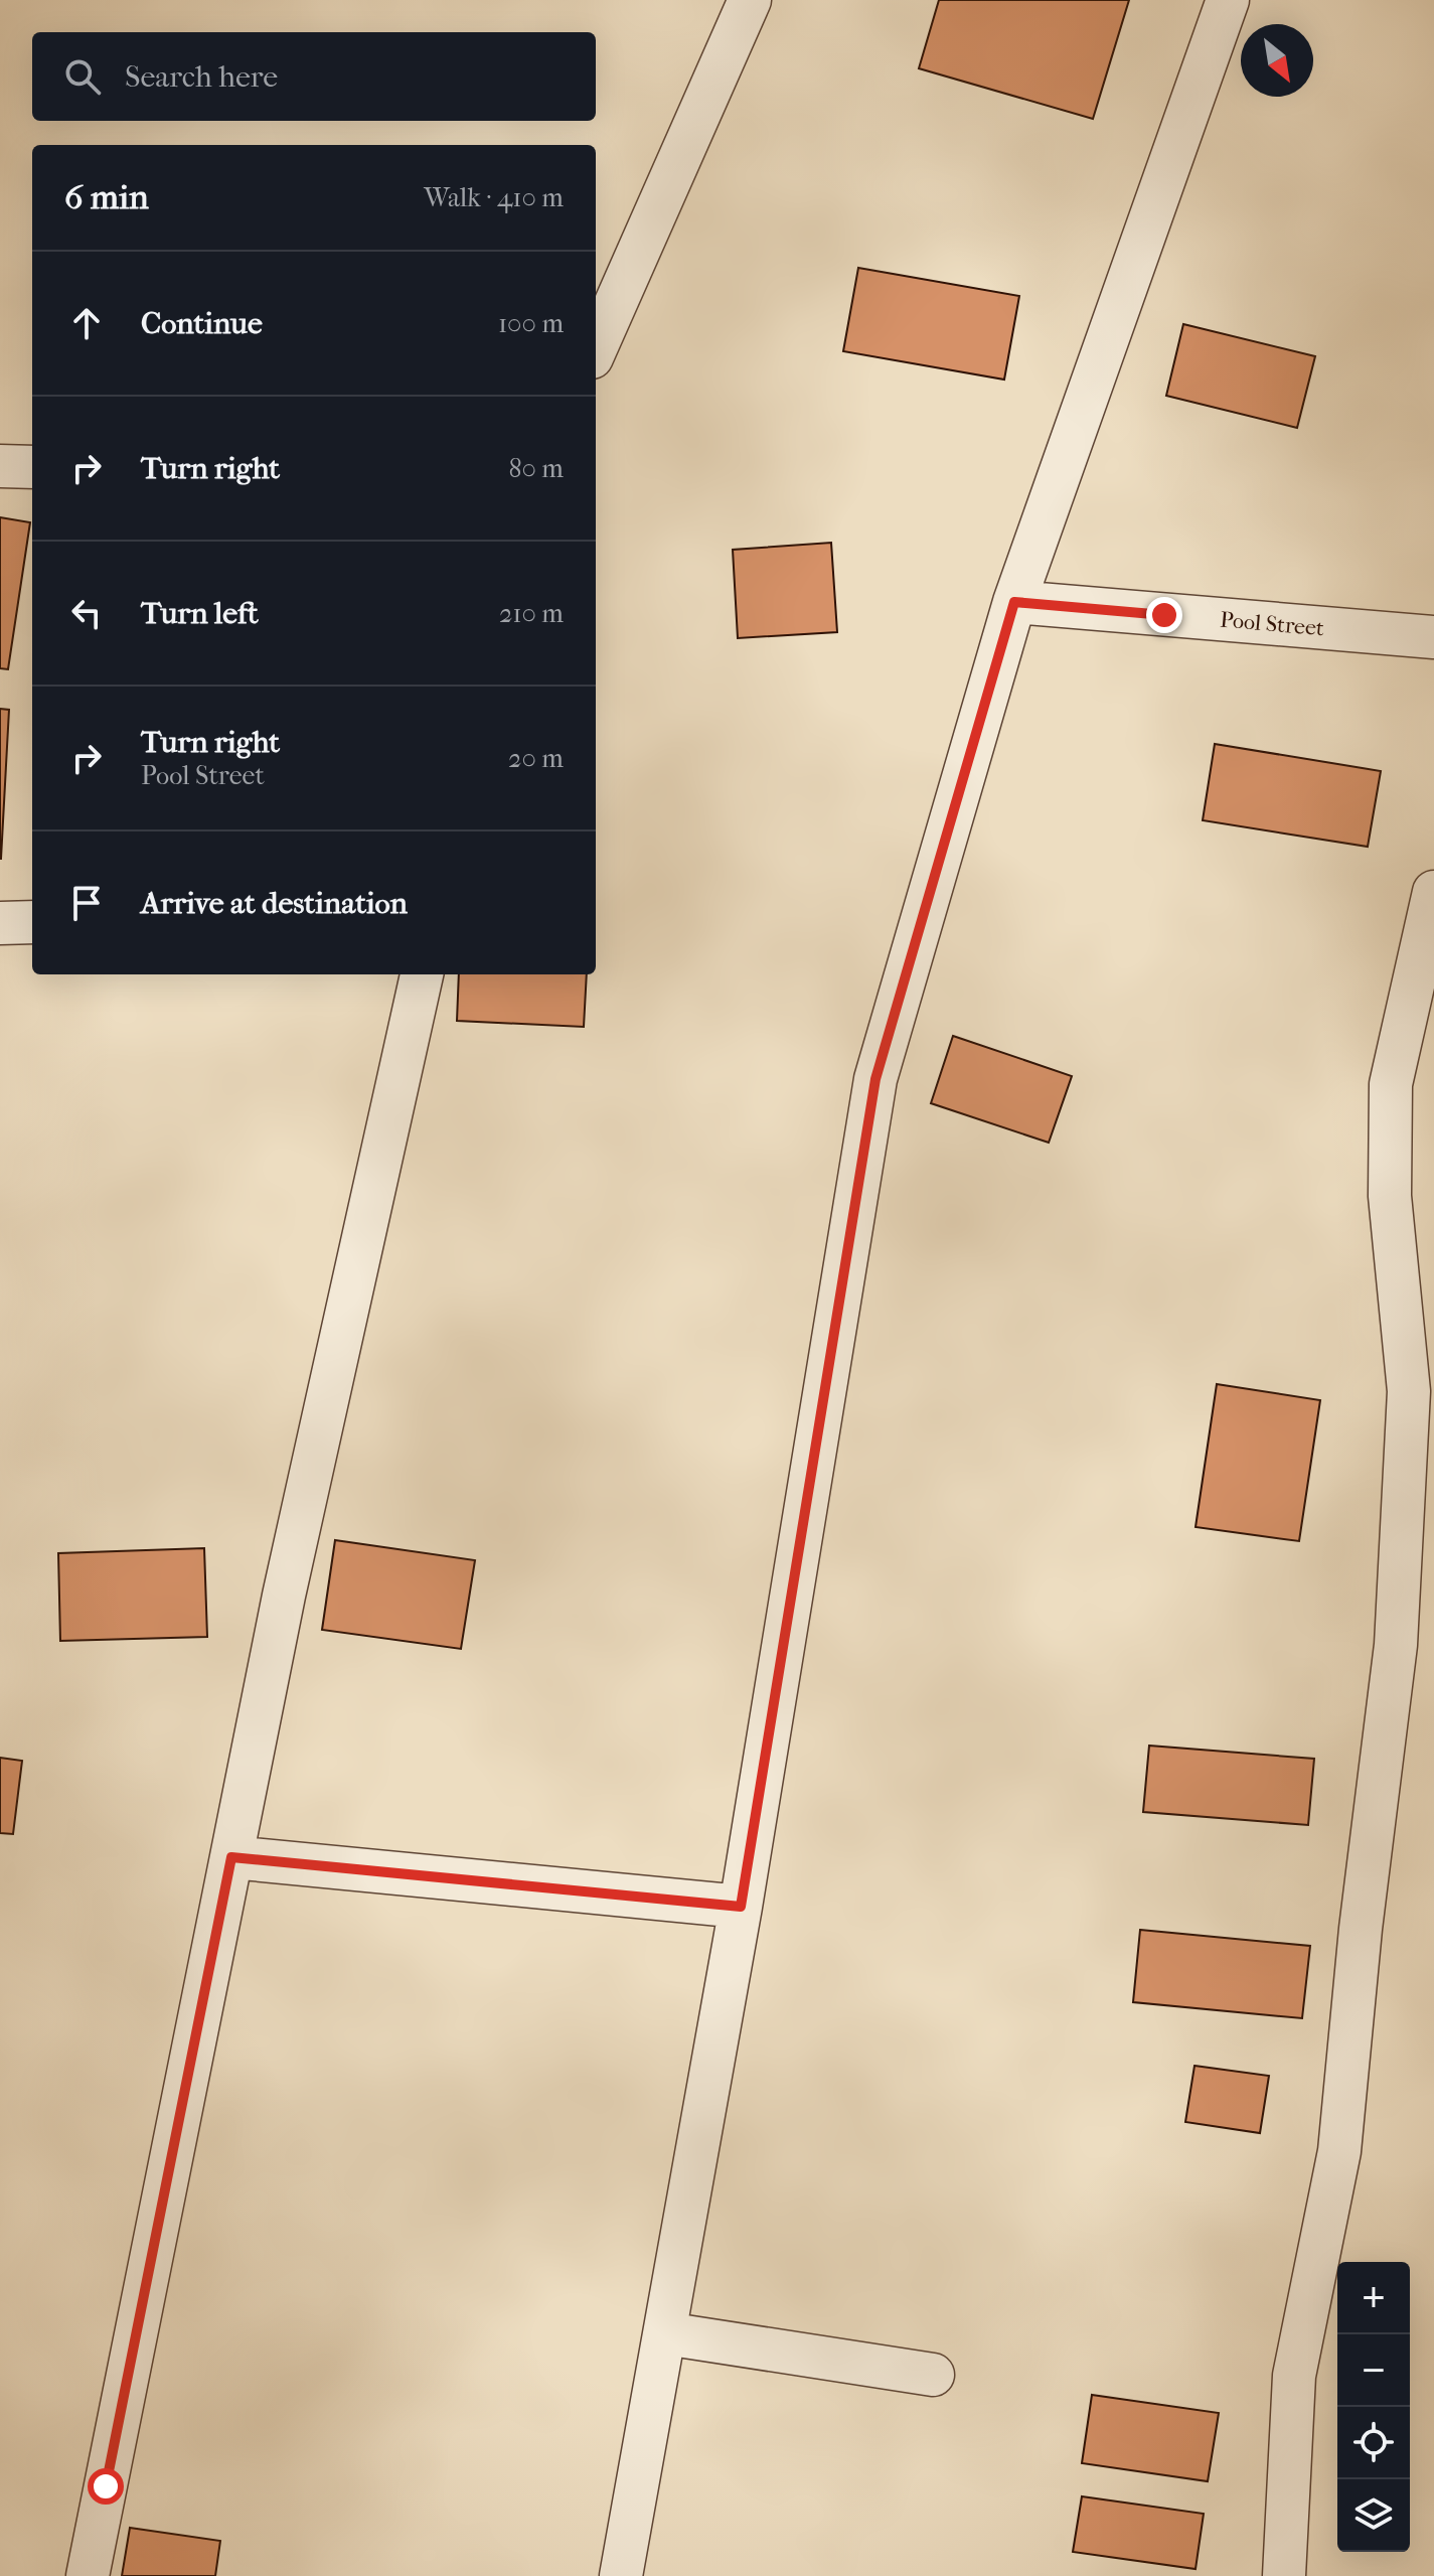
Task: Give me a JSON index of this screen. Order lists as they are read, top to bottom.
{
  "streets": {
    "street": ["Pool Street"]
  },
  "north": "bottom right",
  "page": {
    "search": "Search here",
    "heading": ["6 min", "Walk · 410 m"],
    "list": [
      ["Continue", "100 m"],
      ["Turn right", "80 m"],
      ["Turn left", "210 m"],
      ["Turn right", "Pool Street", "20 m"],
      "Arrive at destination"
    ],
    "map_buttons": ["+", "−"]
  }
}
